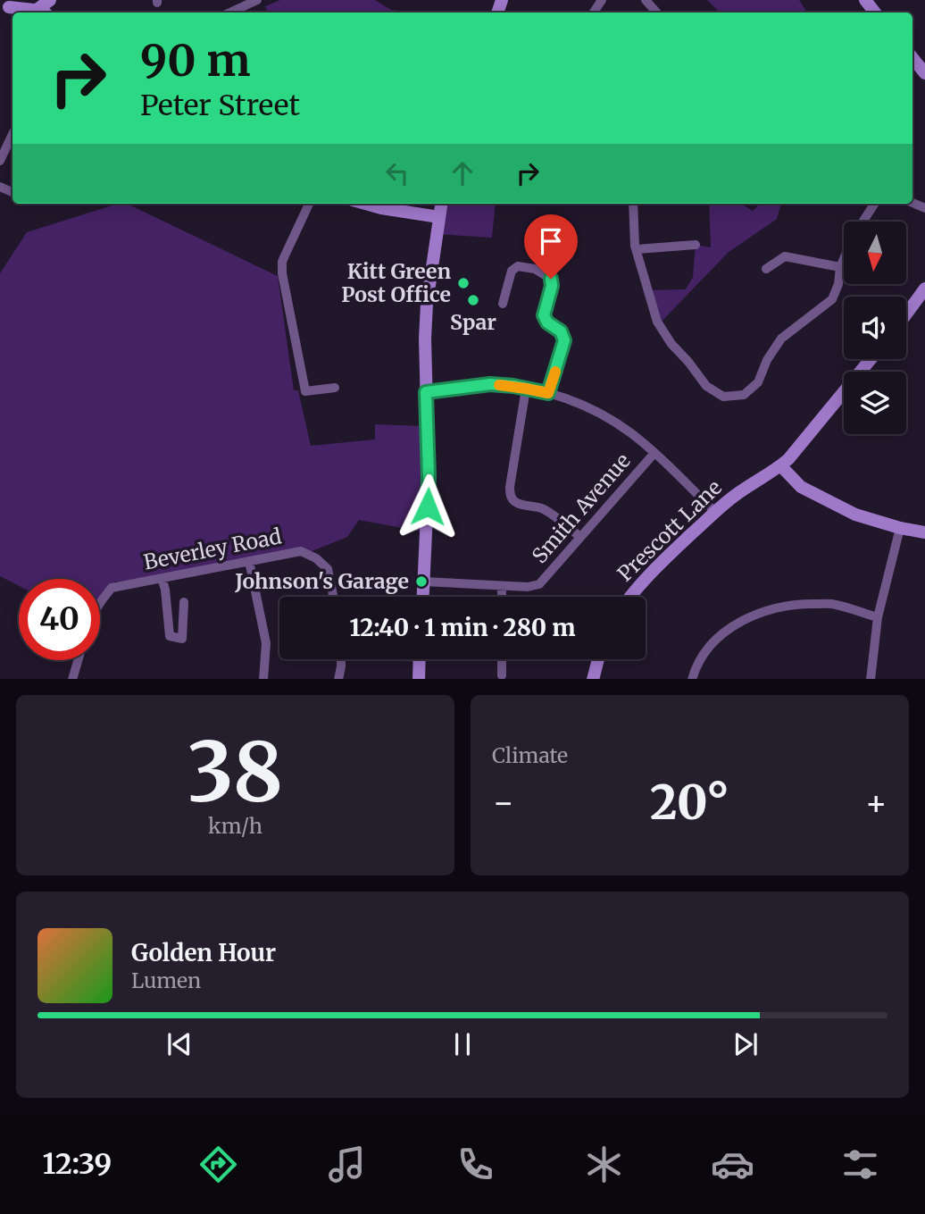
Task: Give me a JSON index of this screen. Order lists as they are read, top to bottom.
{
  "streets": {
    "street": ["Smith Avenue", "Prescott Lane", "Beverley Road"]
  },
  "places": ["Kitt Green Post Office", "Spar", "Johnson's Garage"],
  "north": "bottom",
  "page": {
    "turn": ["90 m", "Peter Street"],
    "limit": "40",
    "trip": "12:40 · 1 min · 280 m",
    "tile": [
      ["38", "km/h"],
      "Climate"
    ],
    "heat": ["−", "20°", "+"],
    "song": ["Golden Hour", "Lumen"],
    "tabs": "12:39"
  }
}
